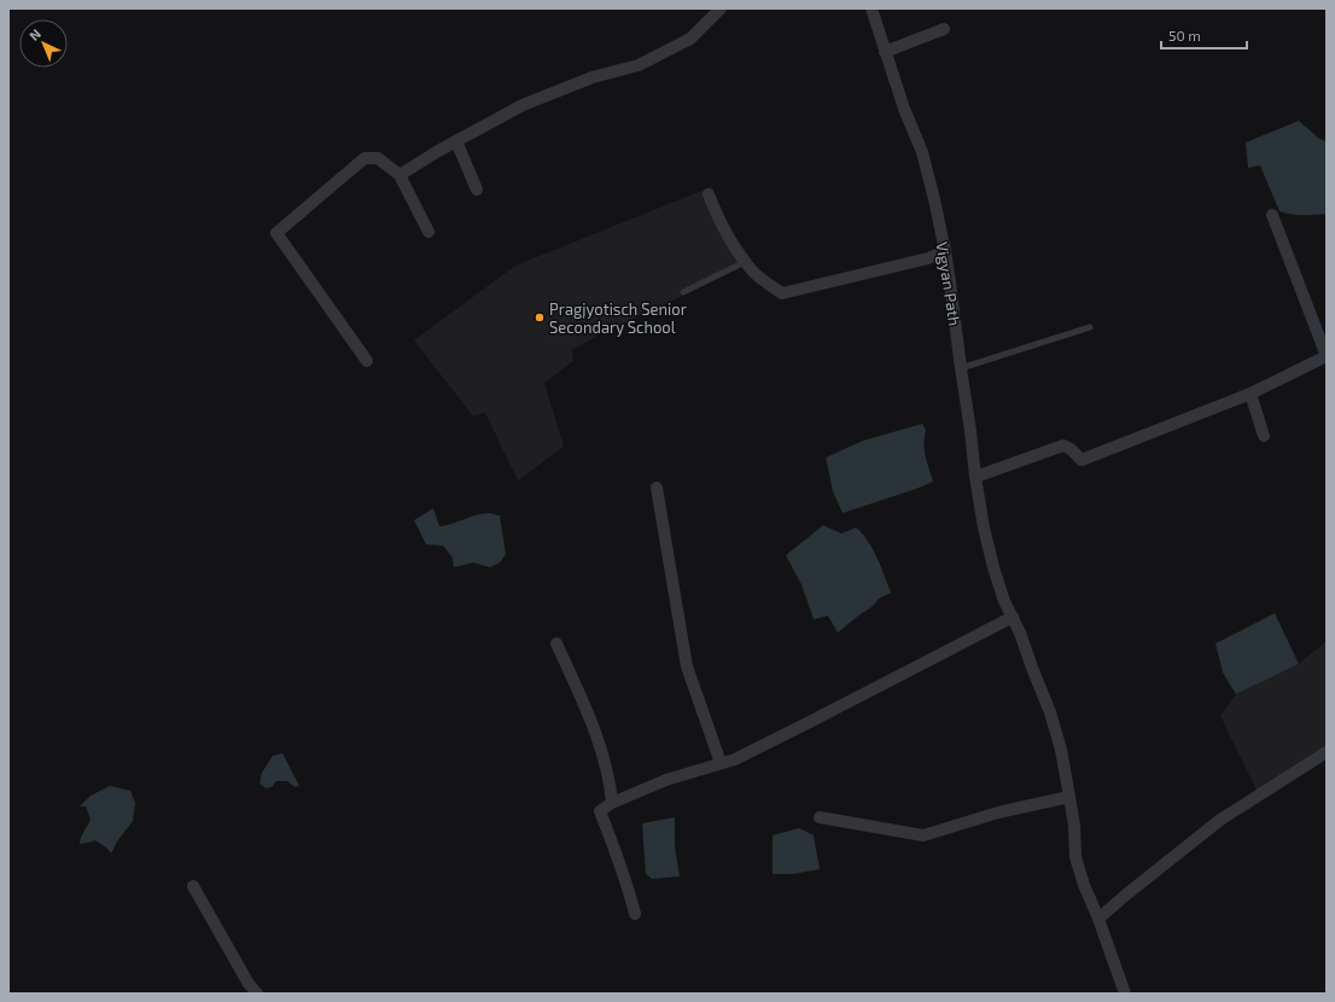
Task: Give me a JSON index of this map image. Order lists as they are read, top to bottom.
{
  "streets": {
    "street": ["Vigyan Path"]
  },
  "places": ["Pragjyotisch Senior Secondary School"],
  "scale_bar": "50 m",
  "north": "top left"
}
